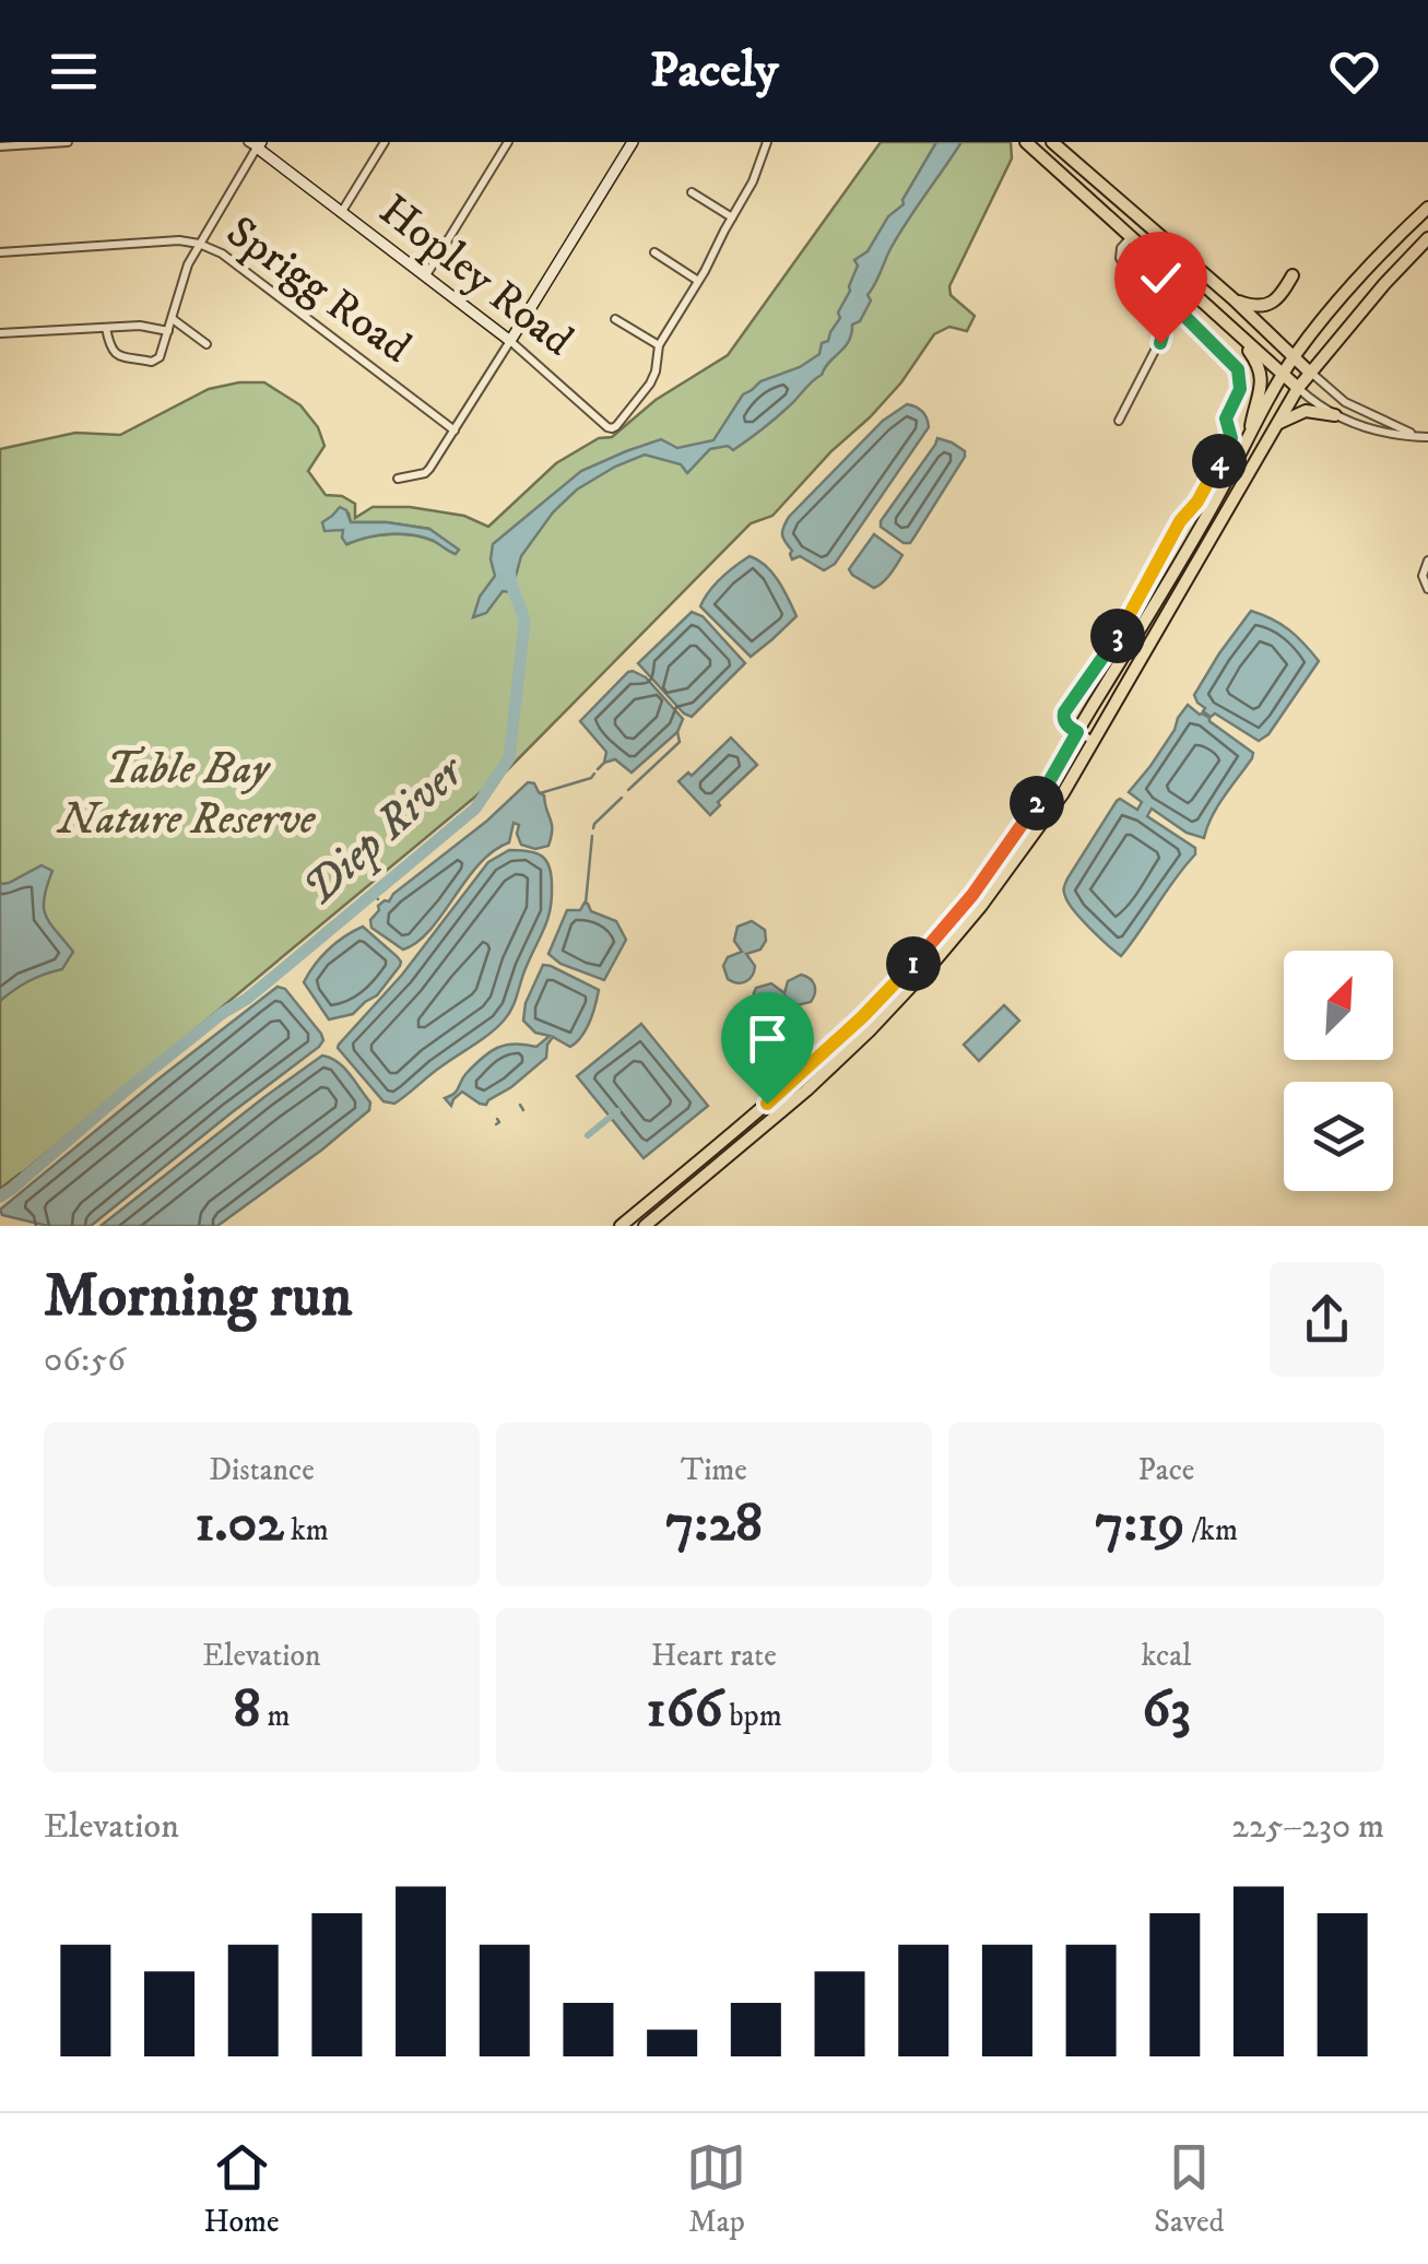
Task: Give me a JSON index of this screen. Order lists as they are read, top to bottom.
{
  "streets": {
    "street": ["Hopley Road", "Sprigg Road"]
  },
  "water": ["Diep River"],
  "parks": ["Table Bay Nature Reserve"],
  "north": "top right",
  "page": {
    "header": "Pacely",
    "pins": [
      "4",
      "3",
      "2",
      "1"
    ],
    "heading": ["Morning run", "06:56"],
    "stats": [
      ["Distance", "1.02 km"],
      ["Time", "7:28"],
      ["Pace", "7:19 /km"],
      ["Elevation", "8 m"],
      ["Heart rate", "166 bpm"],
      ["kcal", "63"]
    ],
    "chart": ["Elevation", "225–230 m"],
    "tabs": ["Home", "Map", "Saved"]
  }
}
